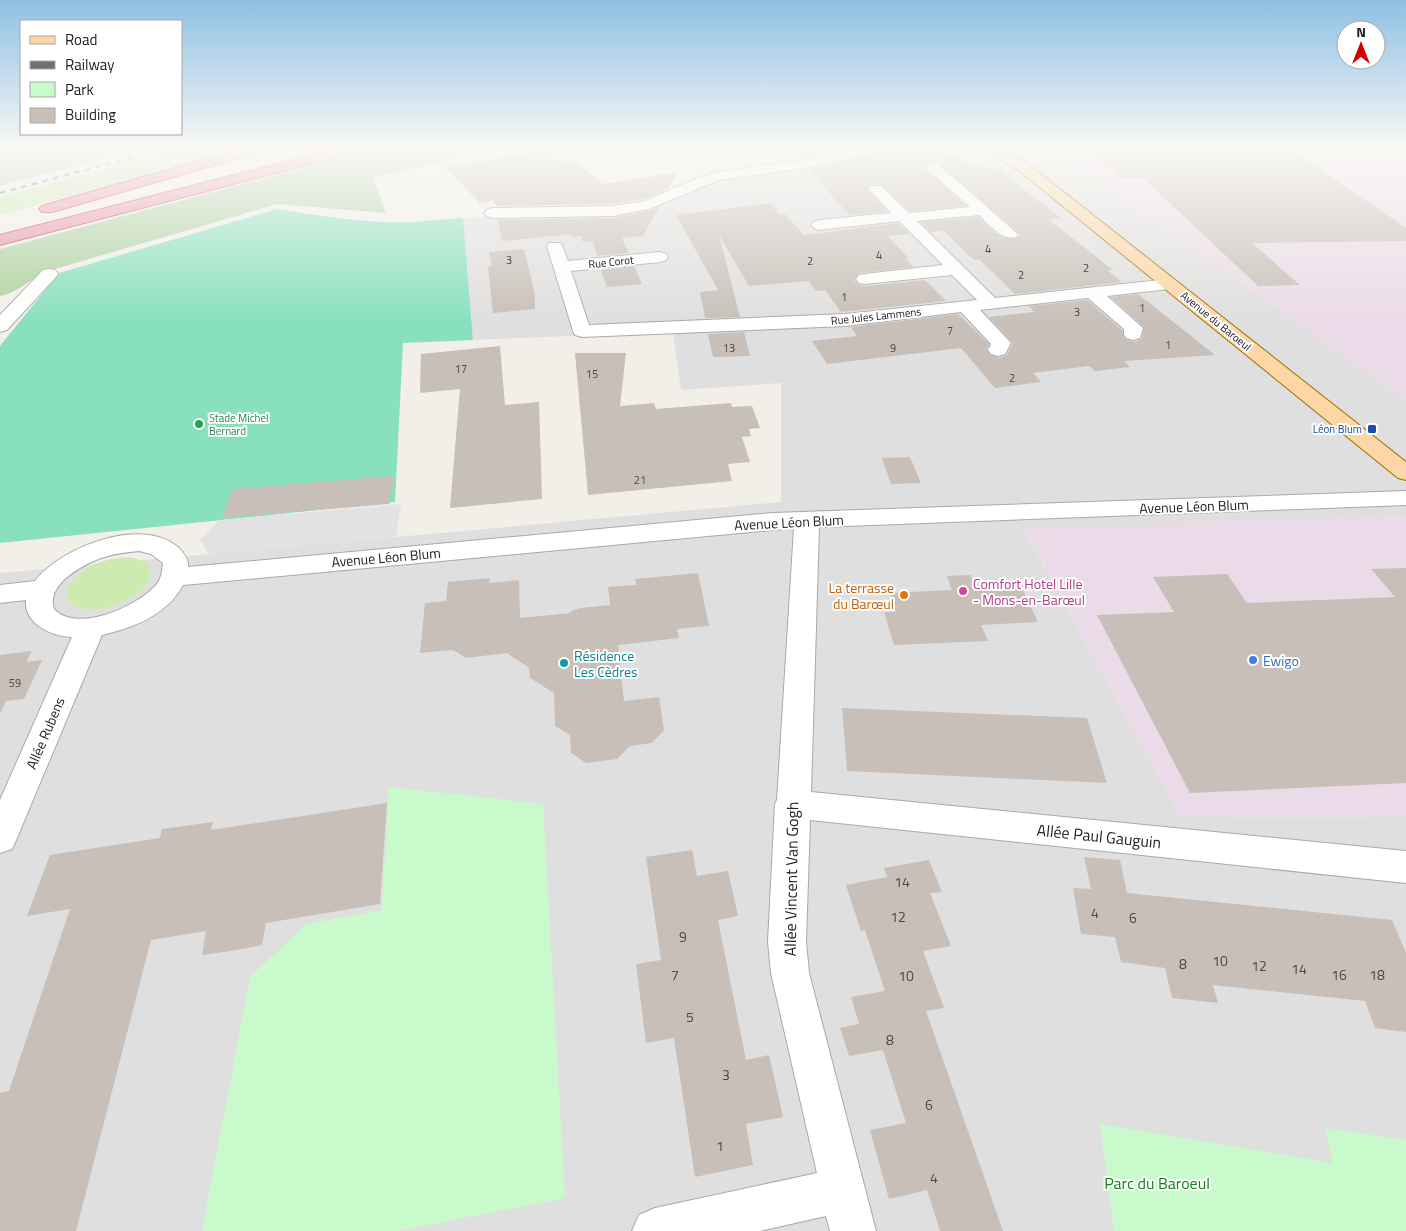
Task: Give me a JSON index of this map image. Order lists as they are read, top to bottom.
{
  "streets": {
    "main road": ["Avenue du Baroeul"],
    "street": [
      "Rue Corot",
      "Rue Jules Lammens",
      "Avenue Léon Blum",
      "Allée Rubens",
      "Allée Paul Gauguin",
      "Allée Vincent Van Gogh"
    ]
  },
  "crossings": [
    ["Rue Corot", "Rue Jules Lammens"],
    ["Rue Jules Lammens", "Avenue du Baroeul"],
    ["Avenue Léon Blum", "Allée Vincent Van Gogh"],
    ["Allée Paul Gauguin", "Allée Vincent Van Gogh"]
  ],
  "parks": ["Parc du Baroeul"],
  "places": {
    "other": [
      "Stade Michel Bernard",
      "Comfort Hotel Lille - Mons-en-Barœul",
      "La terrasse du Barœul",
      "Ewigo",
      "Résidence Les Cèdres"
    ],
    "transit": ["Léon Blum"]
  },
  "house_numbers": [
    "4",
    "4",
    "3",
    "2",
    "2",
    "2",
    "1",
    "1",
    "3",
    "7",
    "1",
    "13",
    "9",
    "17",
    "15",
    "2",
    "21",
    "59",
    "14",
    "4",
    "12",
    "6",
    "9",
    "10",
    "8",
    "12",
    "14",
    "7",
    "16",
    "18",
    "10",
    "5",
    "8",
    "3",
    "6",
    "1",
    "4"
  ],
  "legend": [
    "Road",
    "Railway",
    "Park",
    "Building"
  ],
  "north": "top"
}
